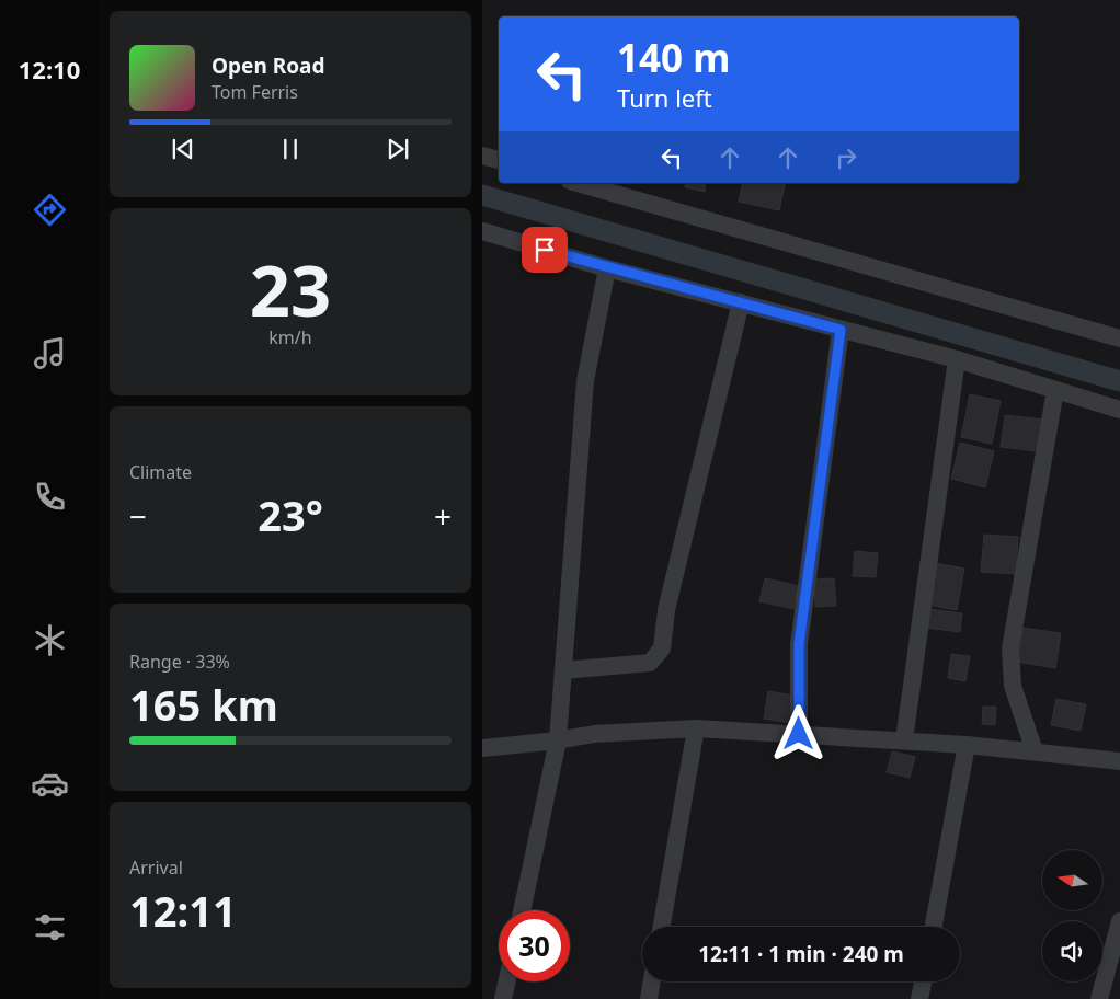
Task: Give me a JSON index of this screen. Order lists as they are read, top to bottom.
{
  "north": "left",
  "page": {
    "tabs": "12:10",
    "turn": ["140 m", "Turn left"],
    "song": ["Open Road", "Tom Ferris"],
    "tile": [
      ["23", "km/h"],
      "Climate",
      ["Range · 33%", "165 km"],
      ["Arrival", "12:11"]
    ],
    "heat": ["−", "23°", "+"],
    "limit": "30",
    "trip": "12:11 · 1 min · 240 m"
  }
}
